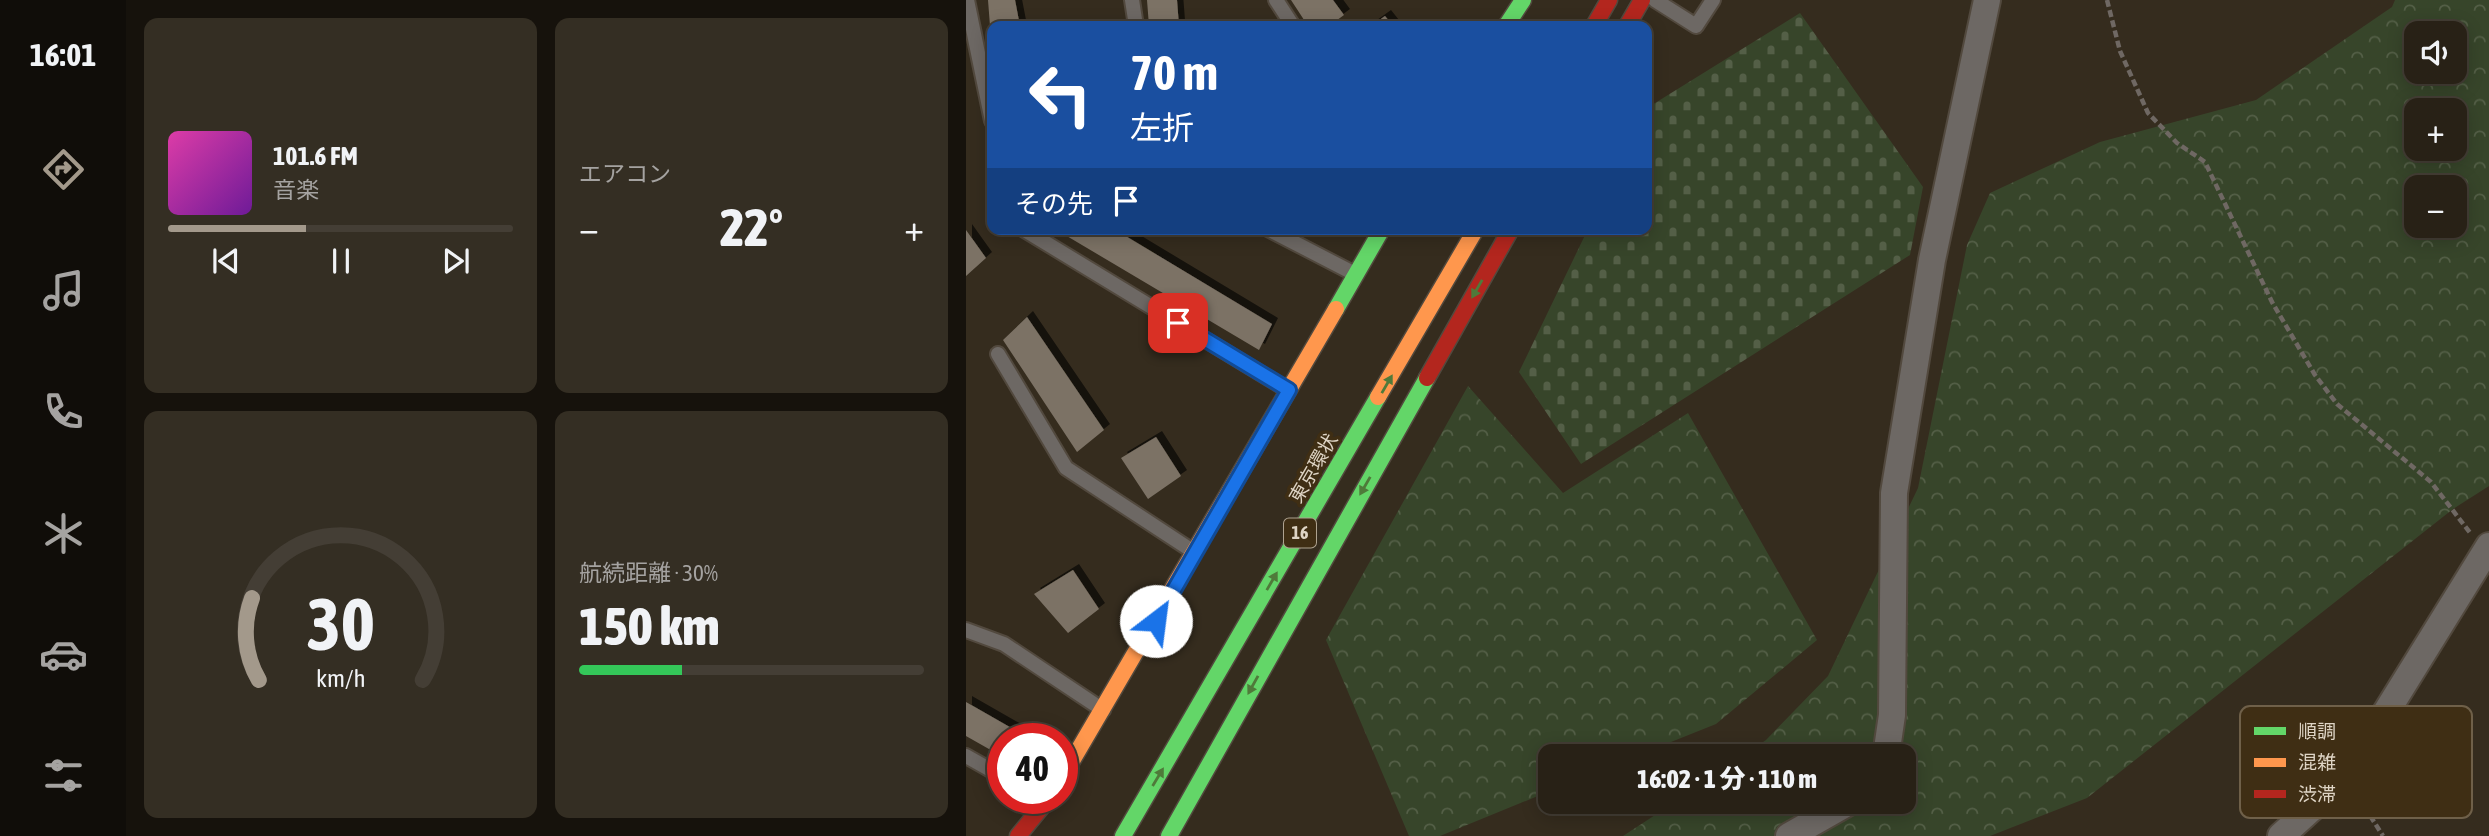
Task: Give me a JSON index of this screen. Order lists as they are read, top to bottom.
{
  "streets": {
    "main road": ["東京環状", "16"]
  },
  "legend": ["順調", "混雑", "渋滞"],
  "page": {
    "tabs": "16:01",
    "tile": [
      "エアコン",
      ["航続距離 · 30%", "150 km"]
    ],
    "map_buttons": ["+", "−"],
    "turn": ["70 m", "左折"],
    "song": ["101.6 FM", "音楽"],
    "then": "その先",
    "heat": ["−", "22°", "+"],
    "limit": "40",
    "trip": "16:02 · 1 分 · 110 m",
    "gauge": ["30", "km/h"]
  }
}
